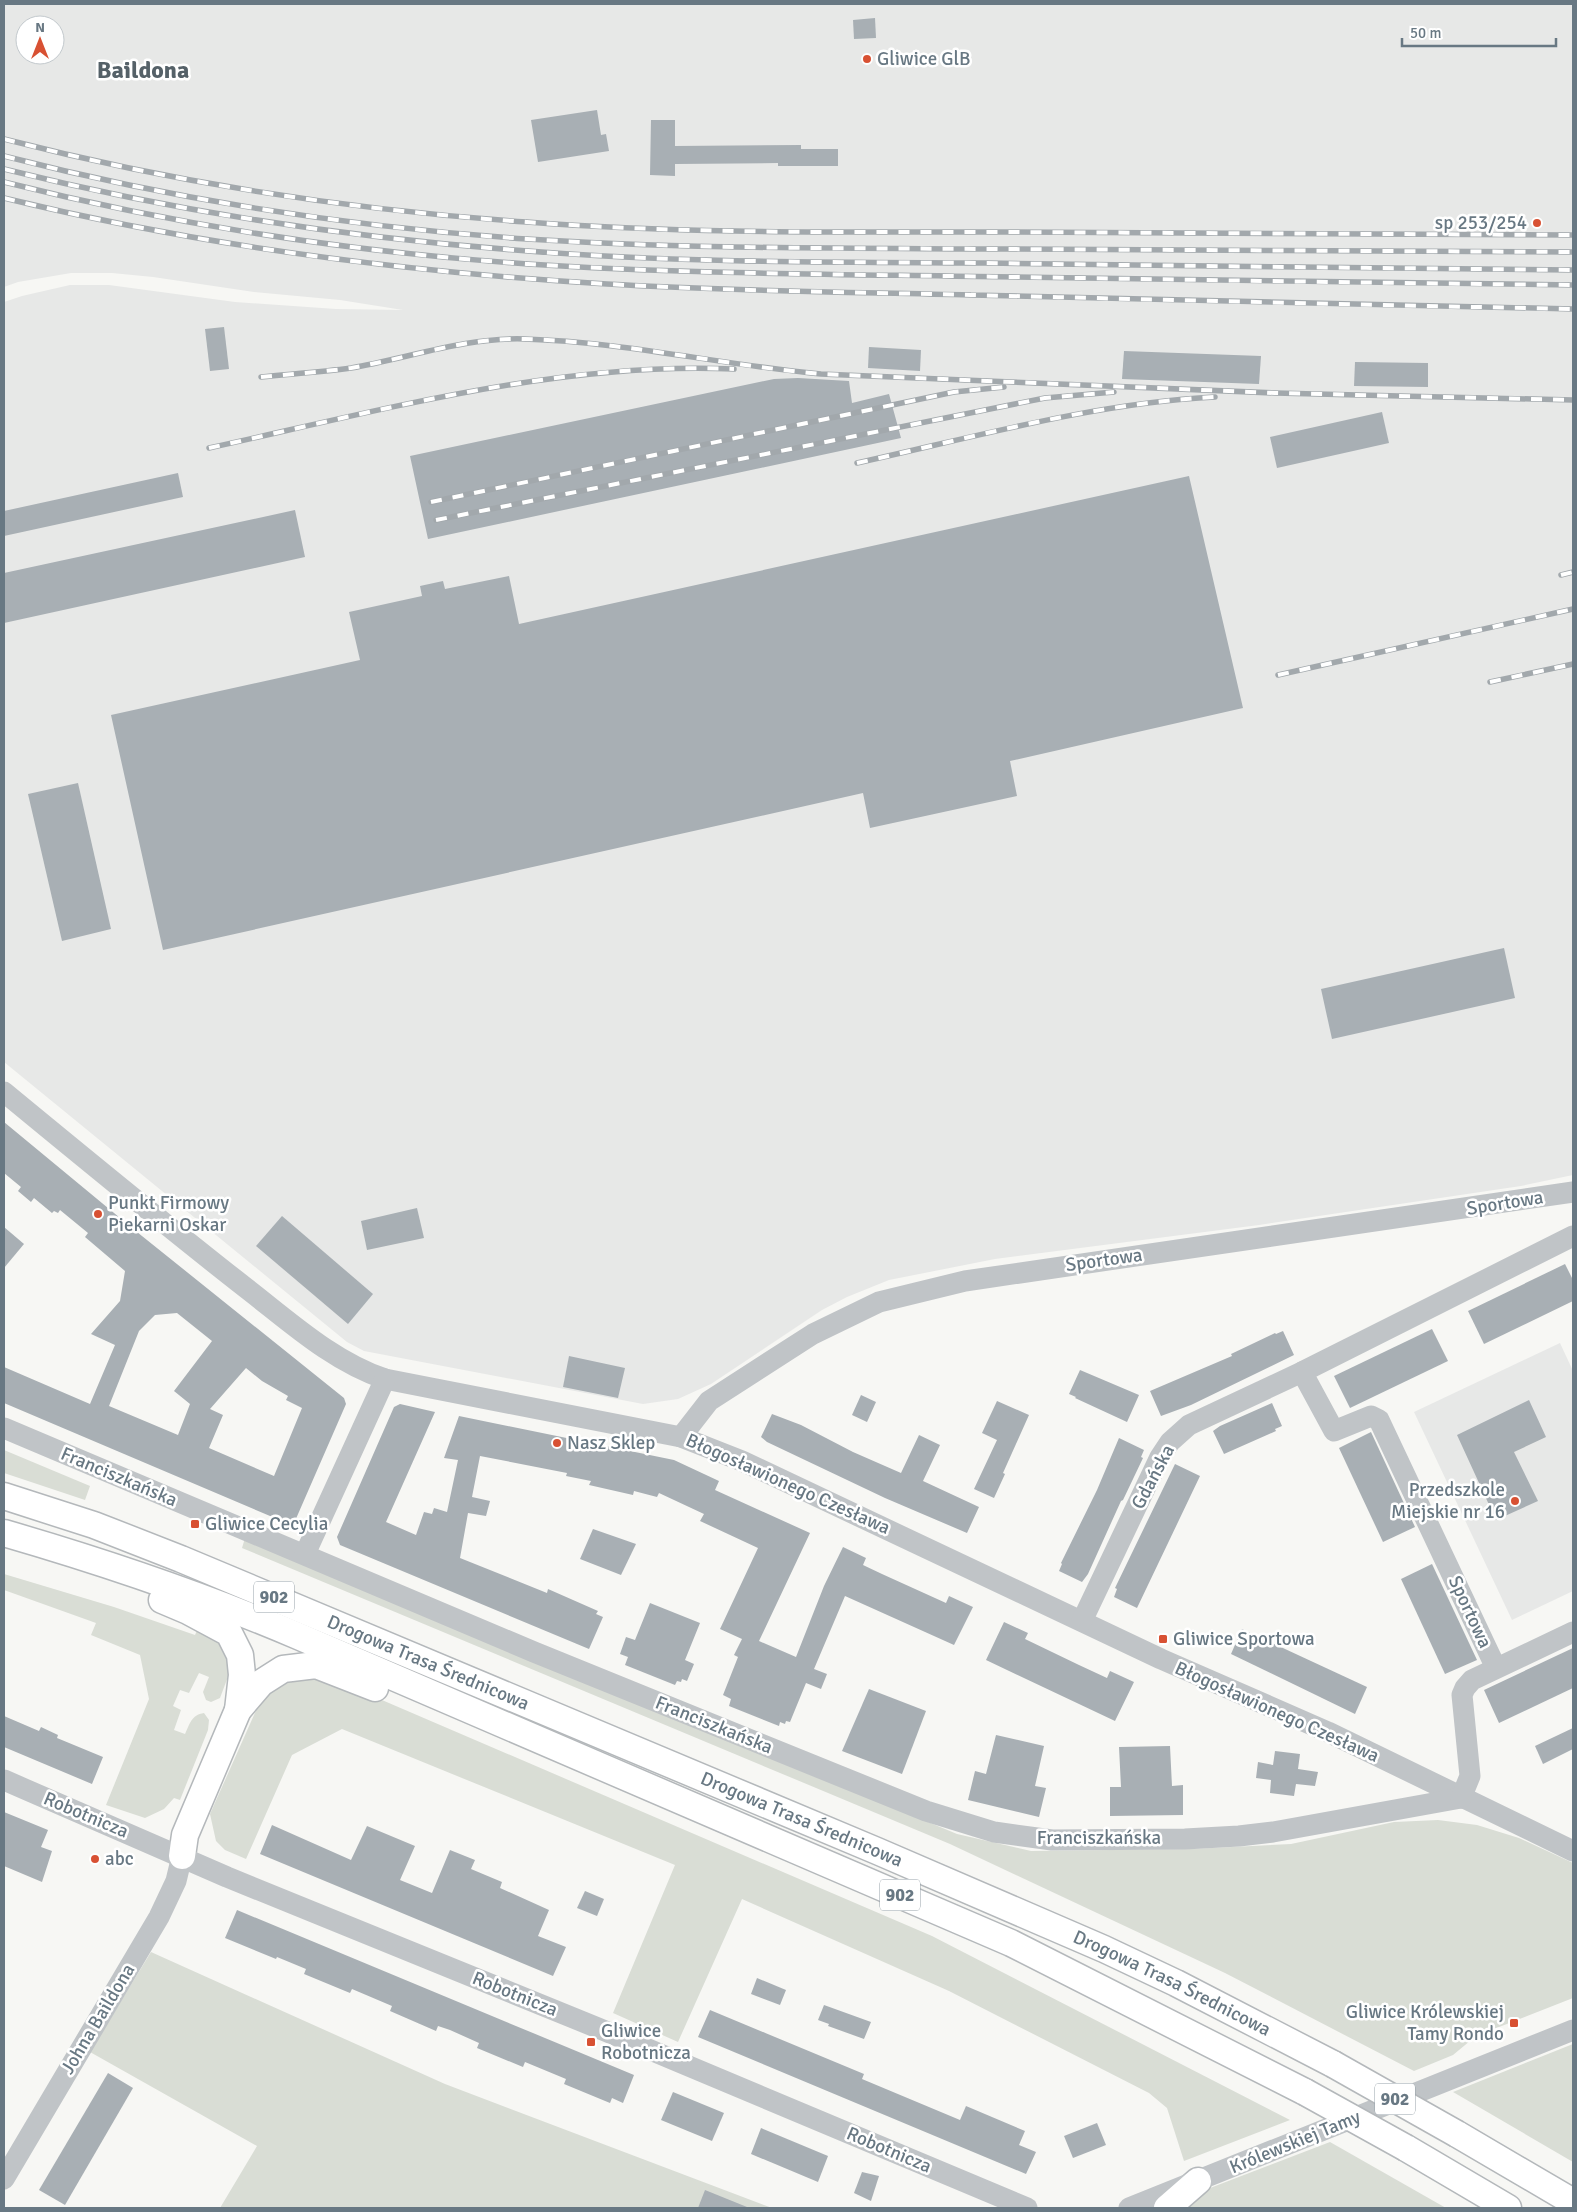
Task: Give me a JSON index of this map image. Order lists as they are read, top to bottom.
{
  "streets": {
    "main road": ["902", "Drogowa Trasa Średnicowa"],
    "street": [
      "Sportowa",
      "Franciszkańska",
      "Gdańska",
      "Błogosławionego Czesława",
      "Robotnicza",
      "Johna Baildona",
      "Królewskiej Tamy"
    ]
  },
  "crossings": [
    ["Sportowa", "Franciszkańska"],
    ["Sportowa", "Gdańska"],
    ["Sportowa", "Błogosławionego Czesława"],
    ["Franciszkańska", "Błogosławionego Czesława"],
    ["Gdańska", "Błogosławionego Czesława"],
    ["Robotnicza", "Johna Baildona"]
  ],
  "districts": ["Baildona"],
  "places": {
    "other": [
      "Gliwice GlB",
      "sp 253/254",
      "Punkt Firmowy Piekarni Oskar",
      "Nasz Sklep",
      "Przedszkole Miejskie nr 16",
      "abc"
    ],
    "transit": [
      "Gliwice Cecylia",
      "Gliwice Sportowa",
      "Gliwice Królewskiej Tamy Rondo",
      "Gliwice Robotnicza"
    ]
  },
  "scale_bar": "50 m",
  "north": "top"
}
